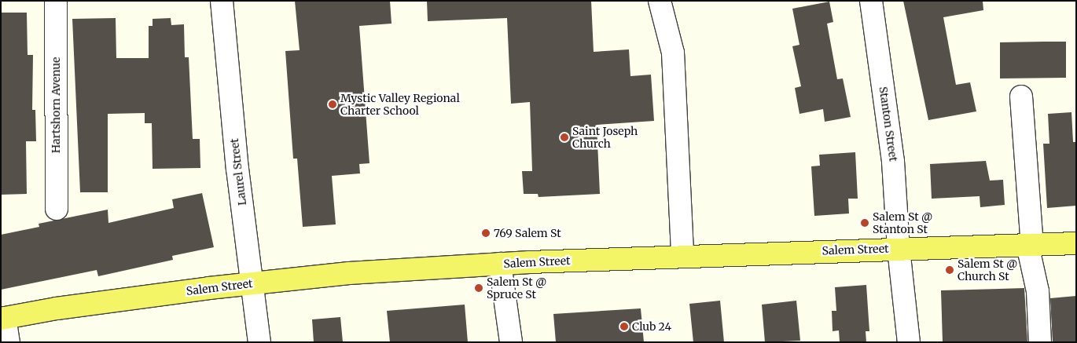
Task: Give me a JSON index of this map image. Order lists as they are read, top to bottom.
{
  "streets": {
    "main road": ["Salem Street"],
    "street": ["Hartshorn Avenue", "Stanton Street", "Laurel Street"]
  },
  "crossings": [
    ["Stanton Street", "Salem Street"],
    ["Laurel Street", "Salem Street"]
  ],
  "places": [
    "Mystic Valley Regional Charter School",
    "Saint Joseph Church",
    "Salem St @ Stanton St",
    "769 Salem St",
    "Salem St @ Church St",
    "Salem St @ Spruce St",
    "Club 24"
  ]
}
